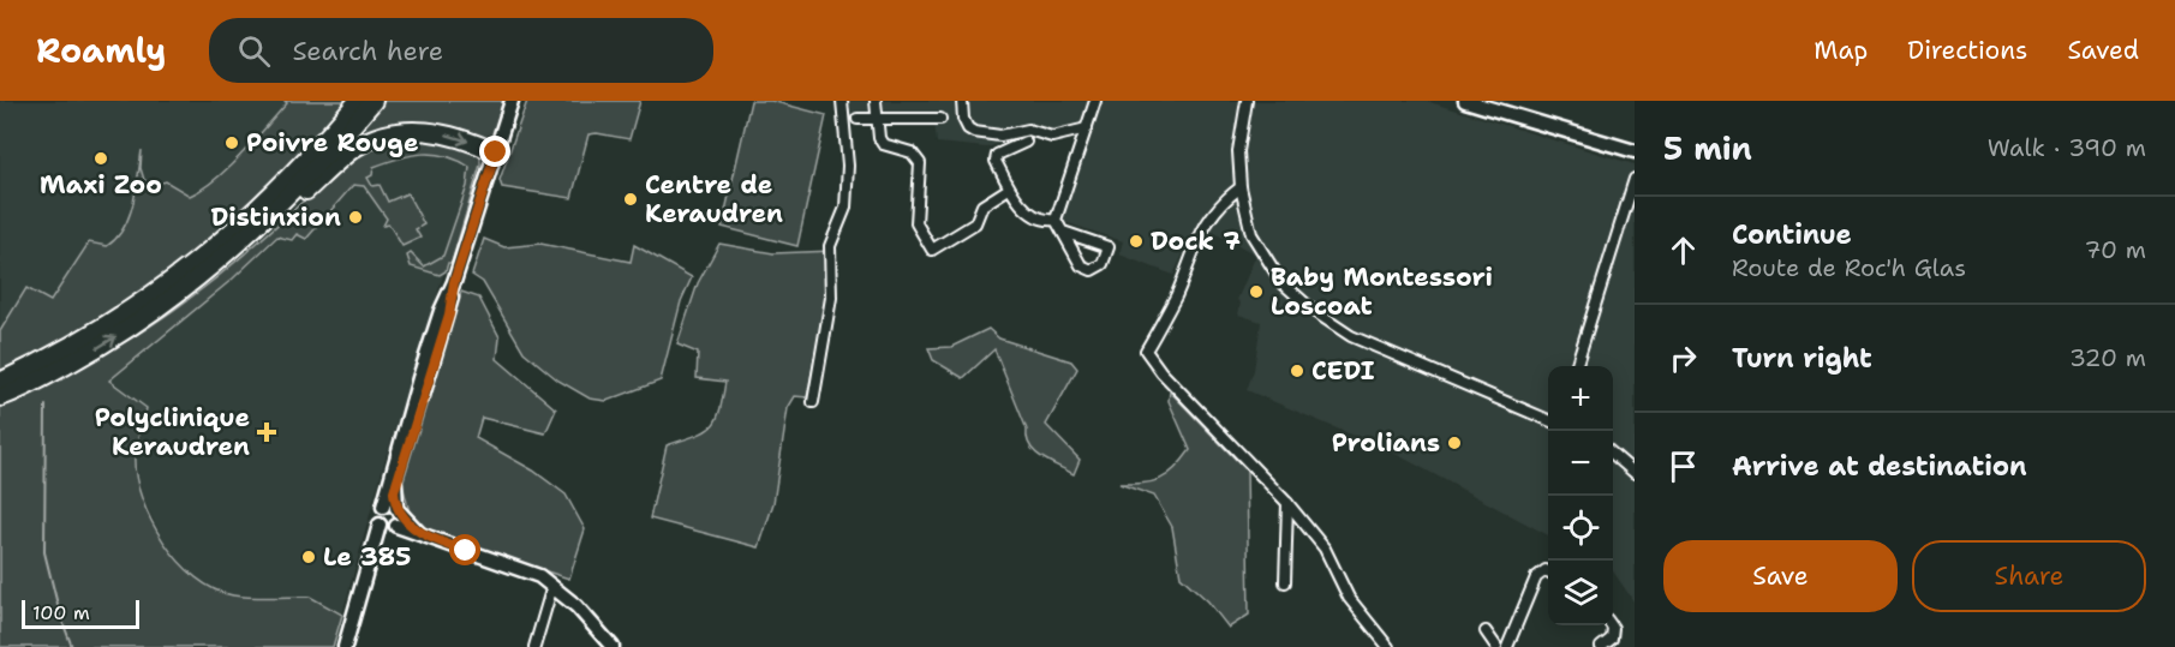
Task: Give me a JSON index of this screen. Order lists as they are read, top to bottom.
{
  "places": {
    "other": [
      "Poivre Rouge",
      "Maxi Zoo",
      "Centre de Keraudren",
      "Distinxion",
      "Dock 7",
      "Baby Montessori Loscoat",
      "CEDI",
      "Prolians",
      "Le 385"
    ],
    "health": ["Polyclinique Keraudren"]
  },
  "scale_bar": "100 m",
  "page": {
    "header": "Roamly",
    "search": "Search here",
    "nav": ["Map", "Directions", "Saved"],
    "heading": ["5 min", "Walk · 390 m"],
    "list": [
      ["Continue", "Route de Roc'h Glas", "70 m"],
      ["Turn right", "320 m"],
      "Arrive at destination"
    ],
    "map_buttons": ["+", "−"],
    "buttons": ["Save", "Share"],
    "scale": "100 m"
  }
}
